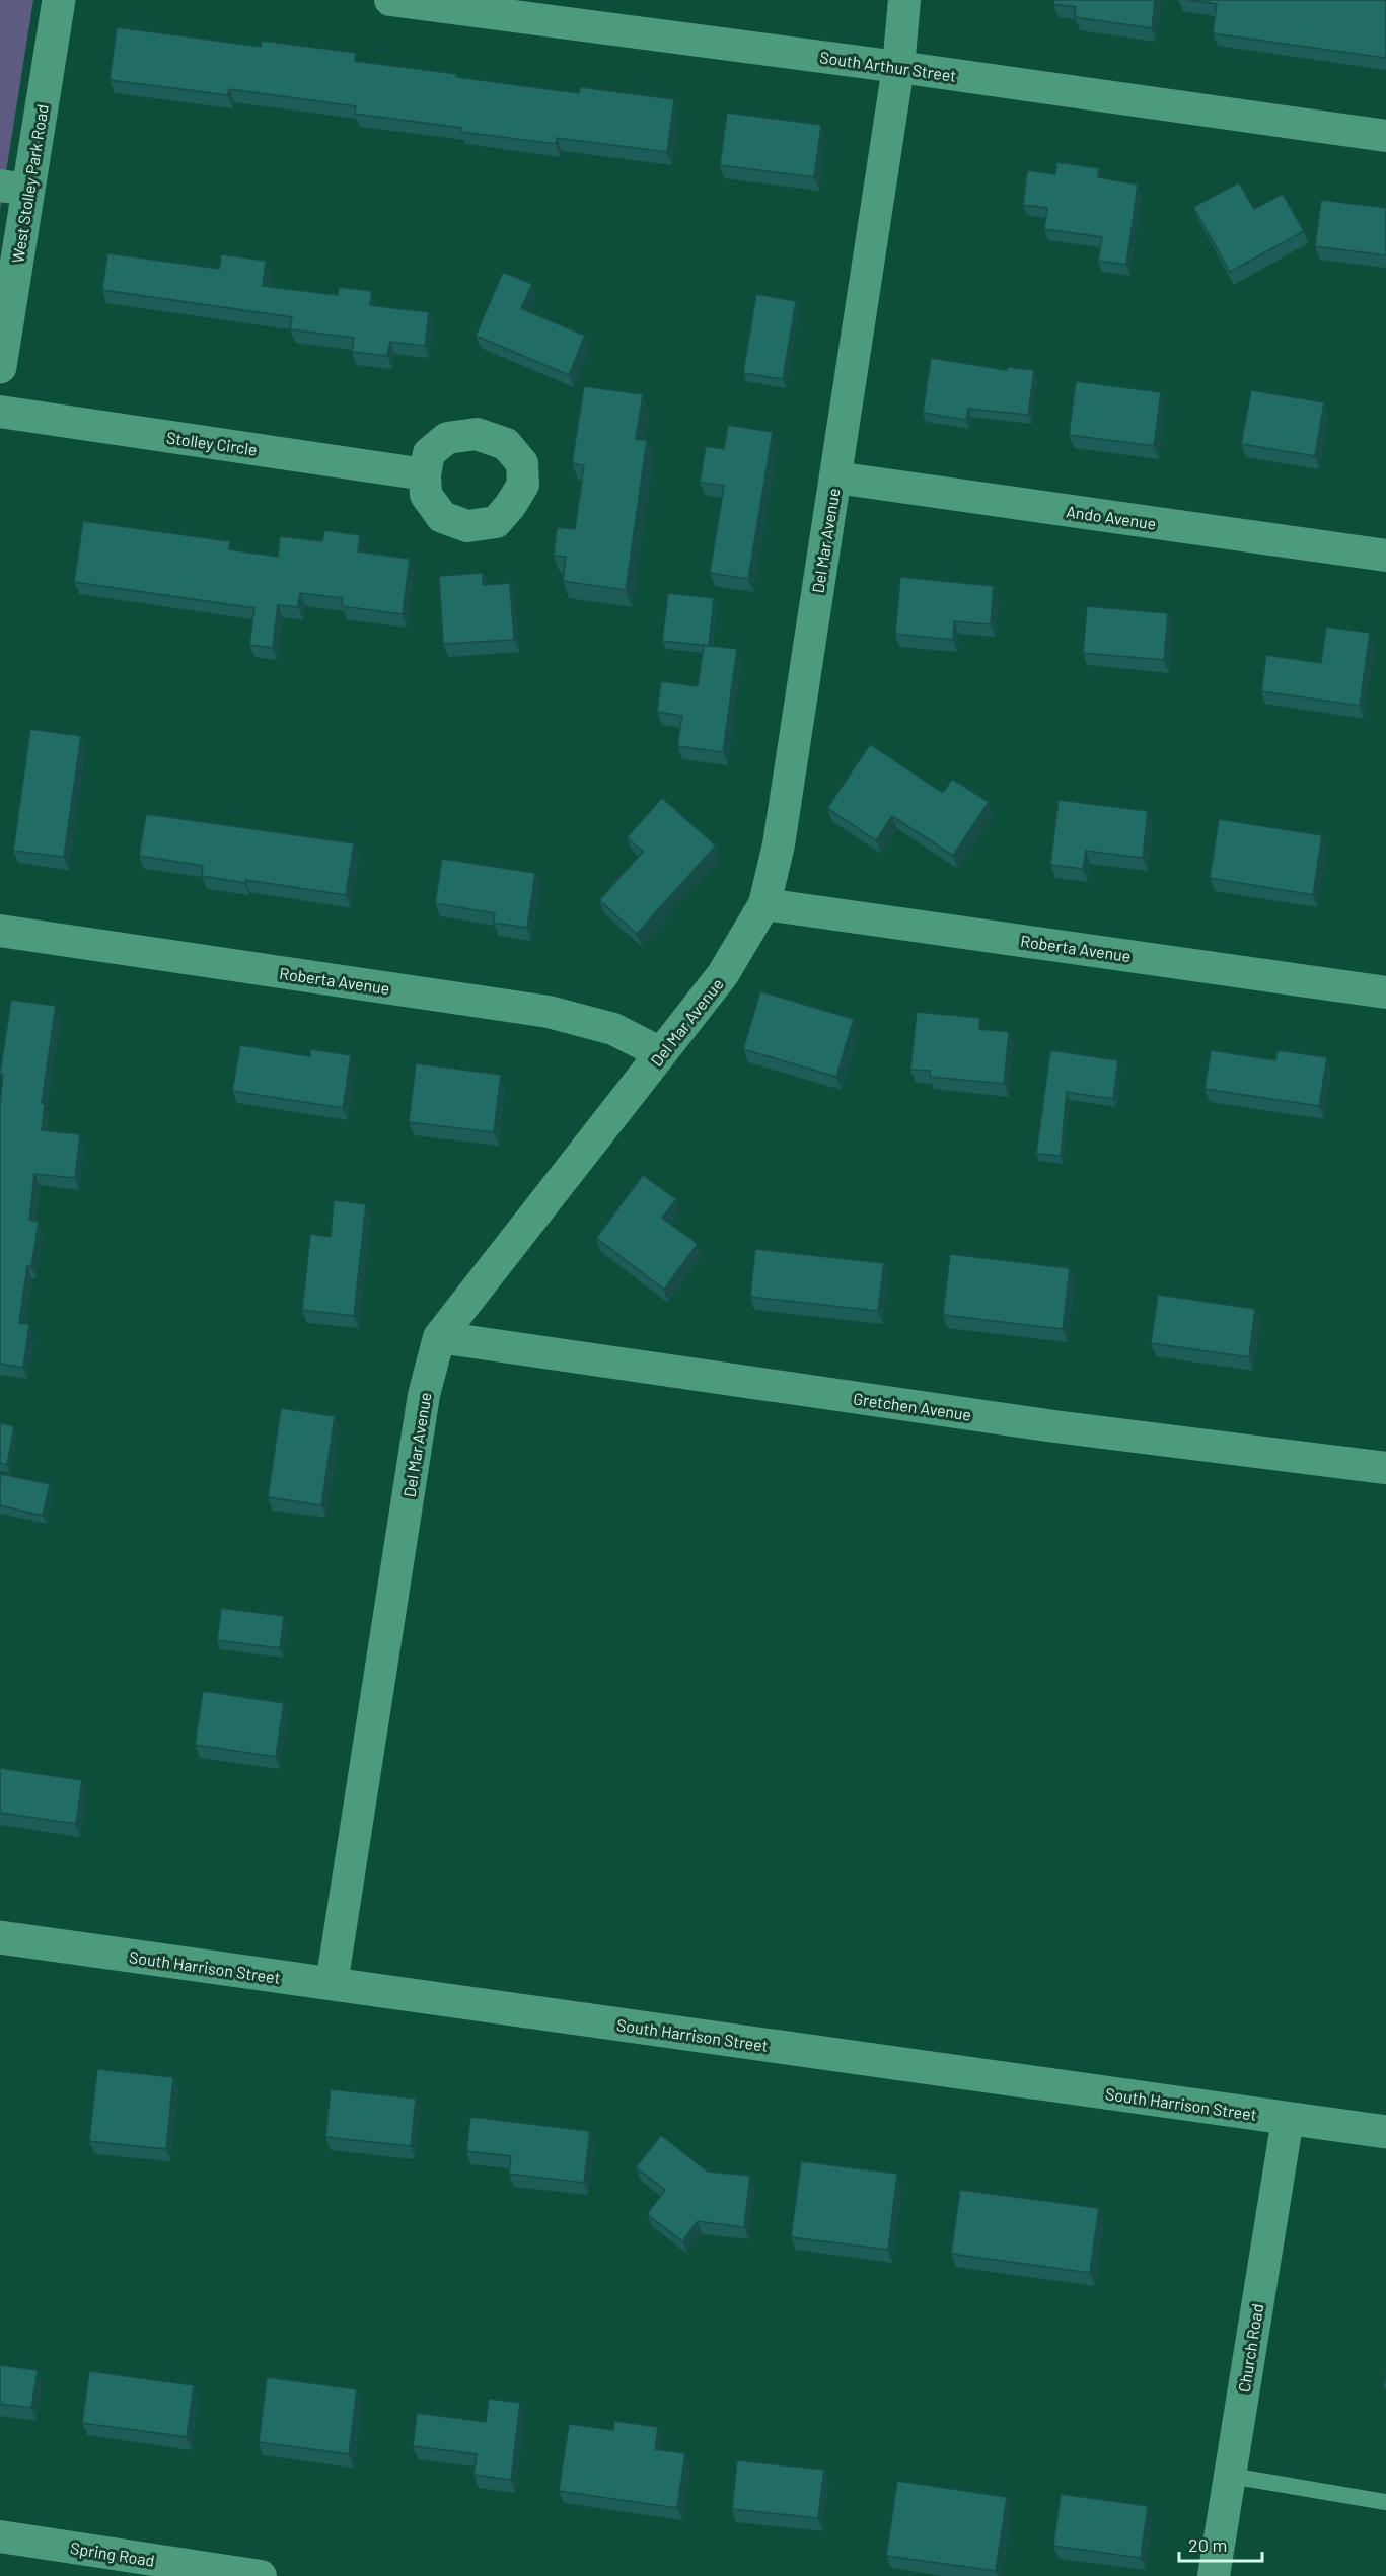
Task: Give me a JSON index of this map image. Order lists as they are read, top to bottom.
{
  "streets": {
    "main road": ["West Stolley Park Road", "South Harrison Street"],
    "street": [
      "South Arthur Street",
      "Stolley Circle",
      "Ando Avenue",
      "Del Mar Avenue",
      "Roberta Avenue",
      "Gretchen Avenue",
      "Church Road",
      "Spring Road"
    ]
  },
  "crossings": [
    ["South Arthur Street", "Del Mar Avenue"],
    ["Ando Avenue", "Del Mar Avenue"],
    ["Del Mar Avenue", "Roberta Avenue"],
    ["Del Mar Avenue", "Gretchen Avenue"],
    ["Del Mar Avenue", "South Harrison Street"],
    ["South Harrison Street", "Church Road"]
  ],
  "scale_bar": "20 m"
}
